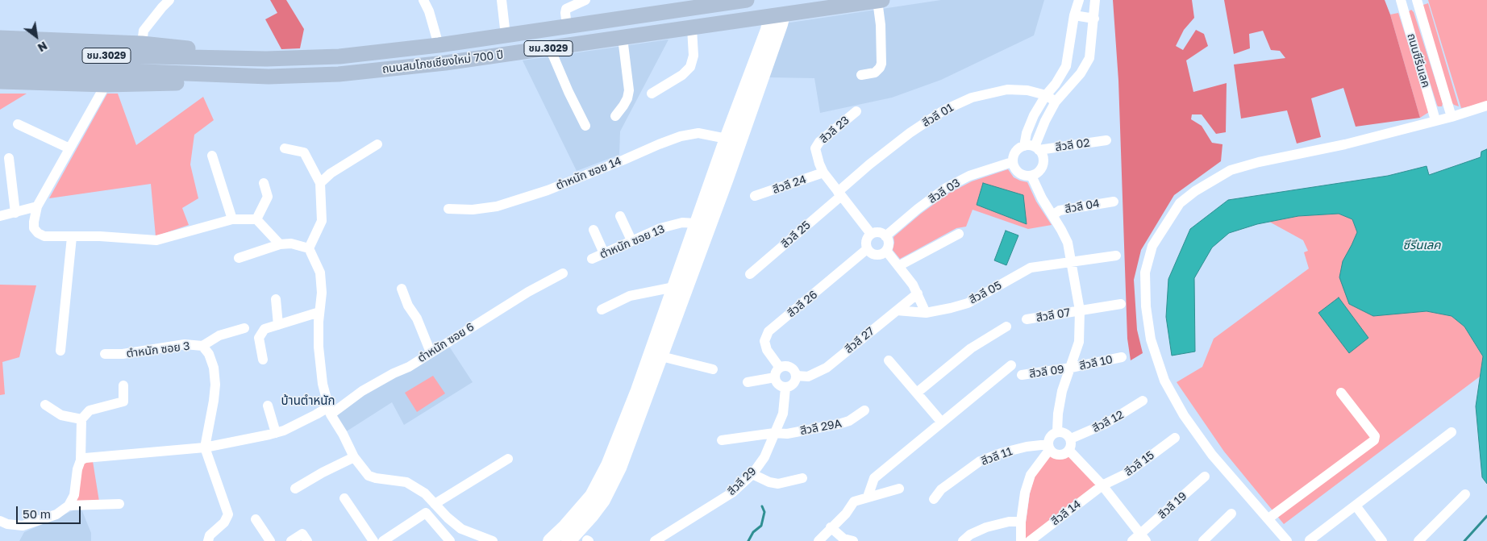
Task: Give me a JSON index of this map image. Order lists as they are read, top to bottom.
{
  "streets": {
    "main road": ["ชม.3029", "ถนนสมโภชเชียงใหม่ 700 ปี"],
    "street": [
      "ถนนซีรีนเลค",
      "สีวลี 01",
      "สีวลี 23",
      "สีวลี 02",
      "ตำหนัก ซอย 14",
      "สีวลี 24",
      "สีวลี 03",
      "สีวลี 04",
      "สีวลี 25",
      "ตำหนัก ซอย 13",
      "สีวลี 05",
      "สีวลี 26",
      "สีวลี 07",
      "สีวลี 27",
      "ตำหนัก ซอย 6",
      "ตำหนัก ซอย 3",
      "สีวลี 10",
      "สีวลี 09",
      "สีวลี 12",
      "สีวลี 29A",
      "สีวลี 11",
      "สีวลี 15",
      "สีวลี 29",
      "สีวลี 19",
      "สีวลี 14"
    ]
  },
  "crossings": [
    ["สีวลี 01", "สีวลี 25"],
    ["สีวลี 23", "สีวลี 24"],
    ["สีวลี 02", "สีวลี 03"],
    ["สีวลี 03", "สีวลี 26"],
    ["สีวลี 05", "สีวลี 27"],
    ["สีวลี 26", "สีวลี 27"],
    ["สีวลี 26", "สีวลี 29"],
    ["สีวลี 27", "สีวลี 29"],
    ["ตำหนัก ซอย 6", "ตำหนัก ซอย 3"],
    ["สีวลี 10", "สีวลี 09"],
    ["สีวลี 12", "สีวลี 11"],
    ["สีวลี 29A", "สีวลี 29"],
    ["สีวลี 15", "สีวลี 14"]
  ],
  "districts": ["บ้านตำหนัก"],
  "water": ["ซีรีนเลค"],
  "scale_bar": "50 m",
  "north": "bottom right"
}
